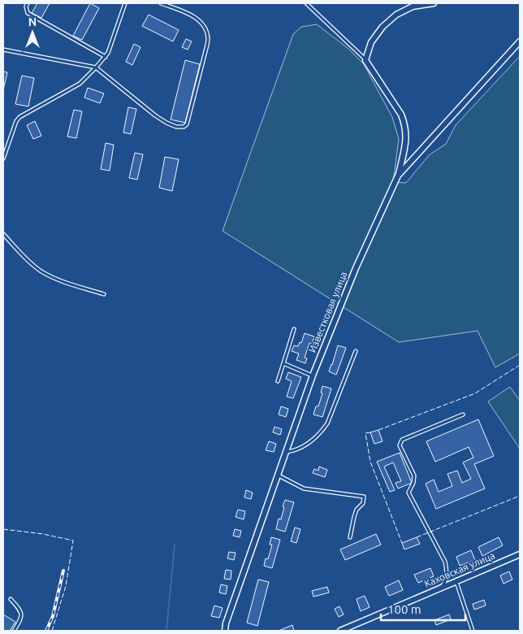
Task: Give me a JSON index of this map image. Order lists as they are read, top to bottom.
{
  "streets": {
    "street": ["Известковая улица", "Каховская улица"]
  },
  "scale_bar": "100 m",
  "north": "top"
}
